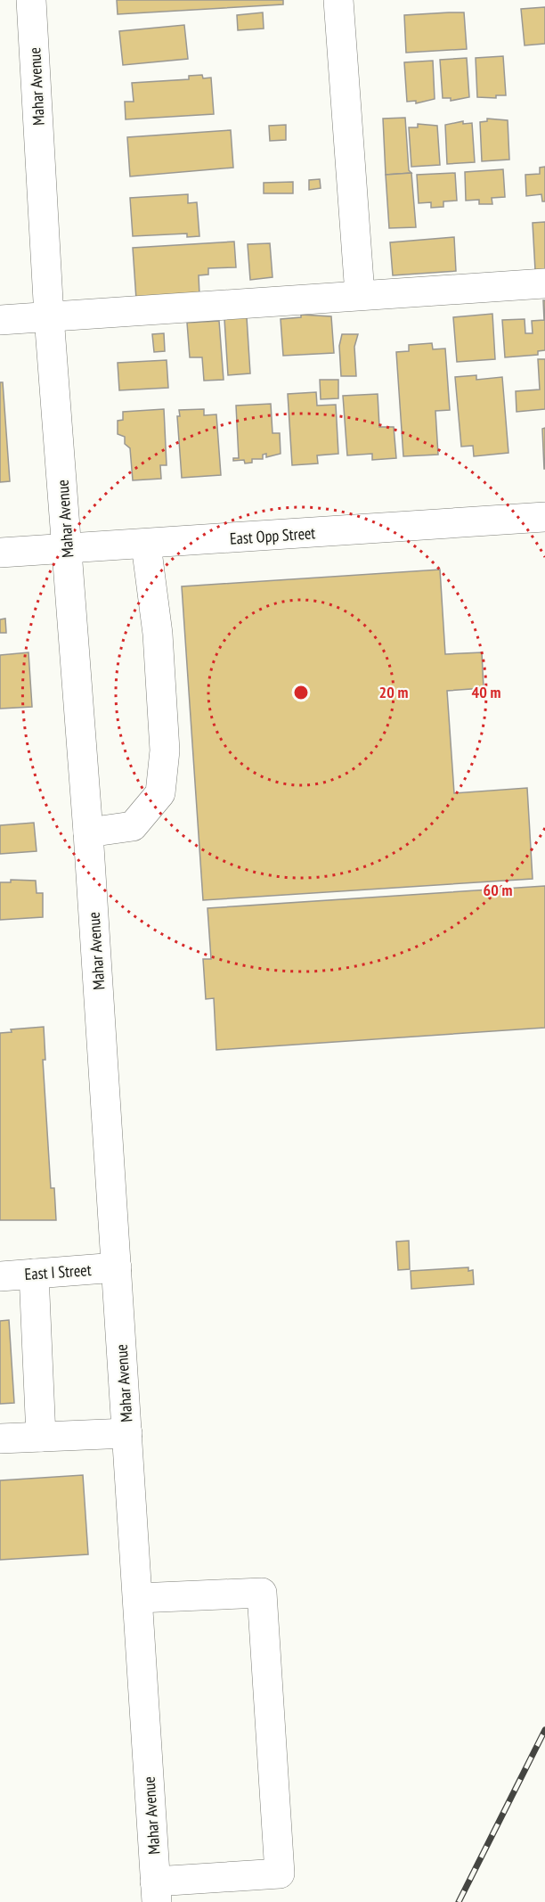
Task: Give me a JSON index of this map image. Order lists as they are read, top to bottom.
{
  "streets": {
    "street": ["Mahar Avenue", "East Opp Street", "East I Street"]
  },
  "crossings": [
    ["Mahar Avenue", "East Opp Street"],
    ["Mahar Avenue", "East I Street"]
  ],
  "rings": ["20 m", "40 m", "60 m"]
}
